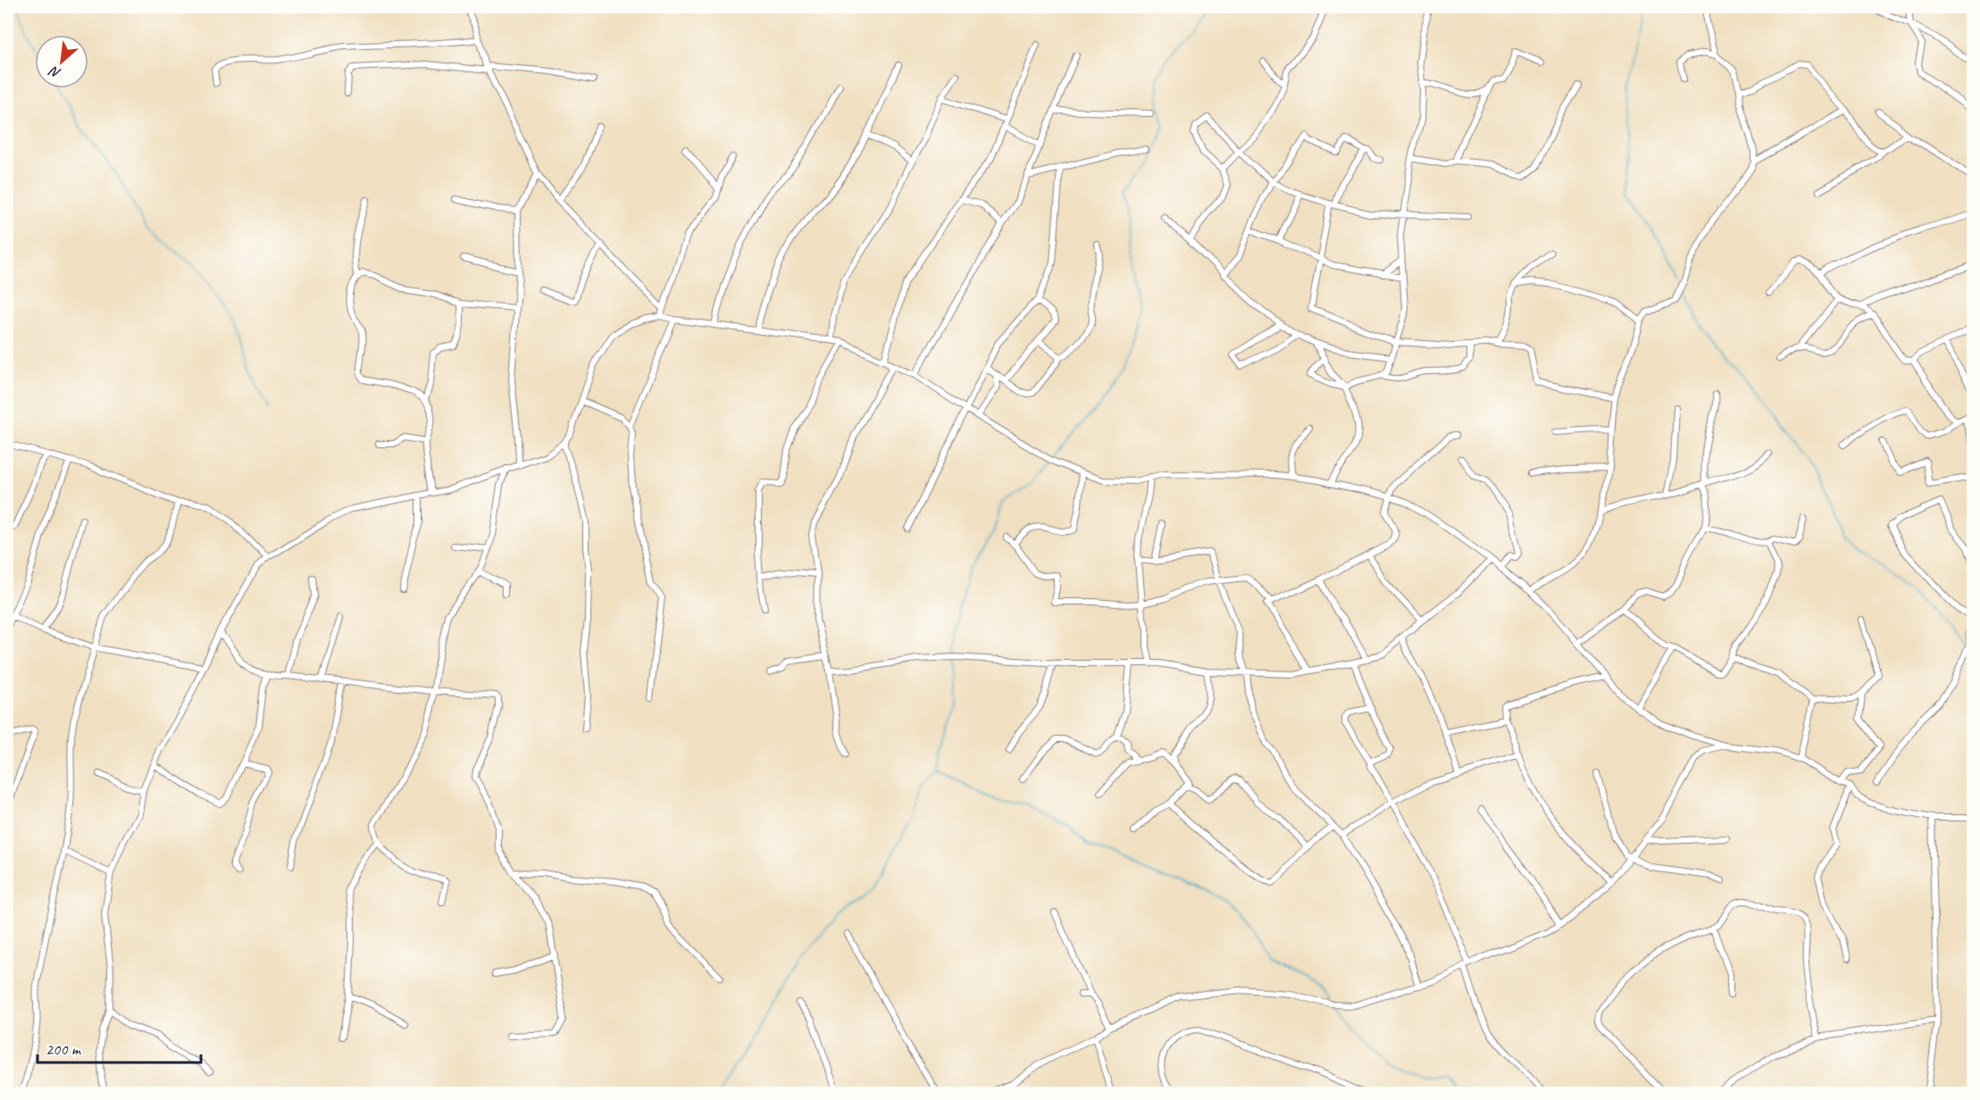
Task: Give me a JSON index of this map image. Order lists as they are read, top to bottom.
{
  "scale_bar": "200 m",
  "north": "bottom left"
}
